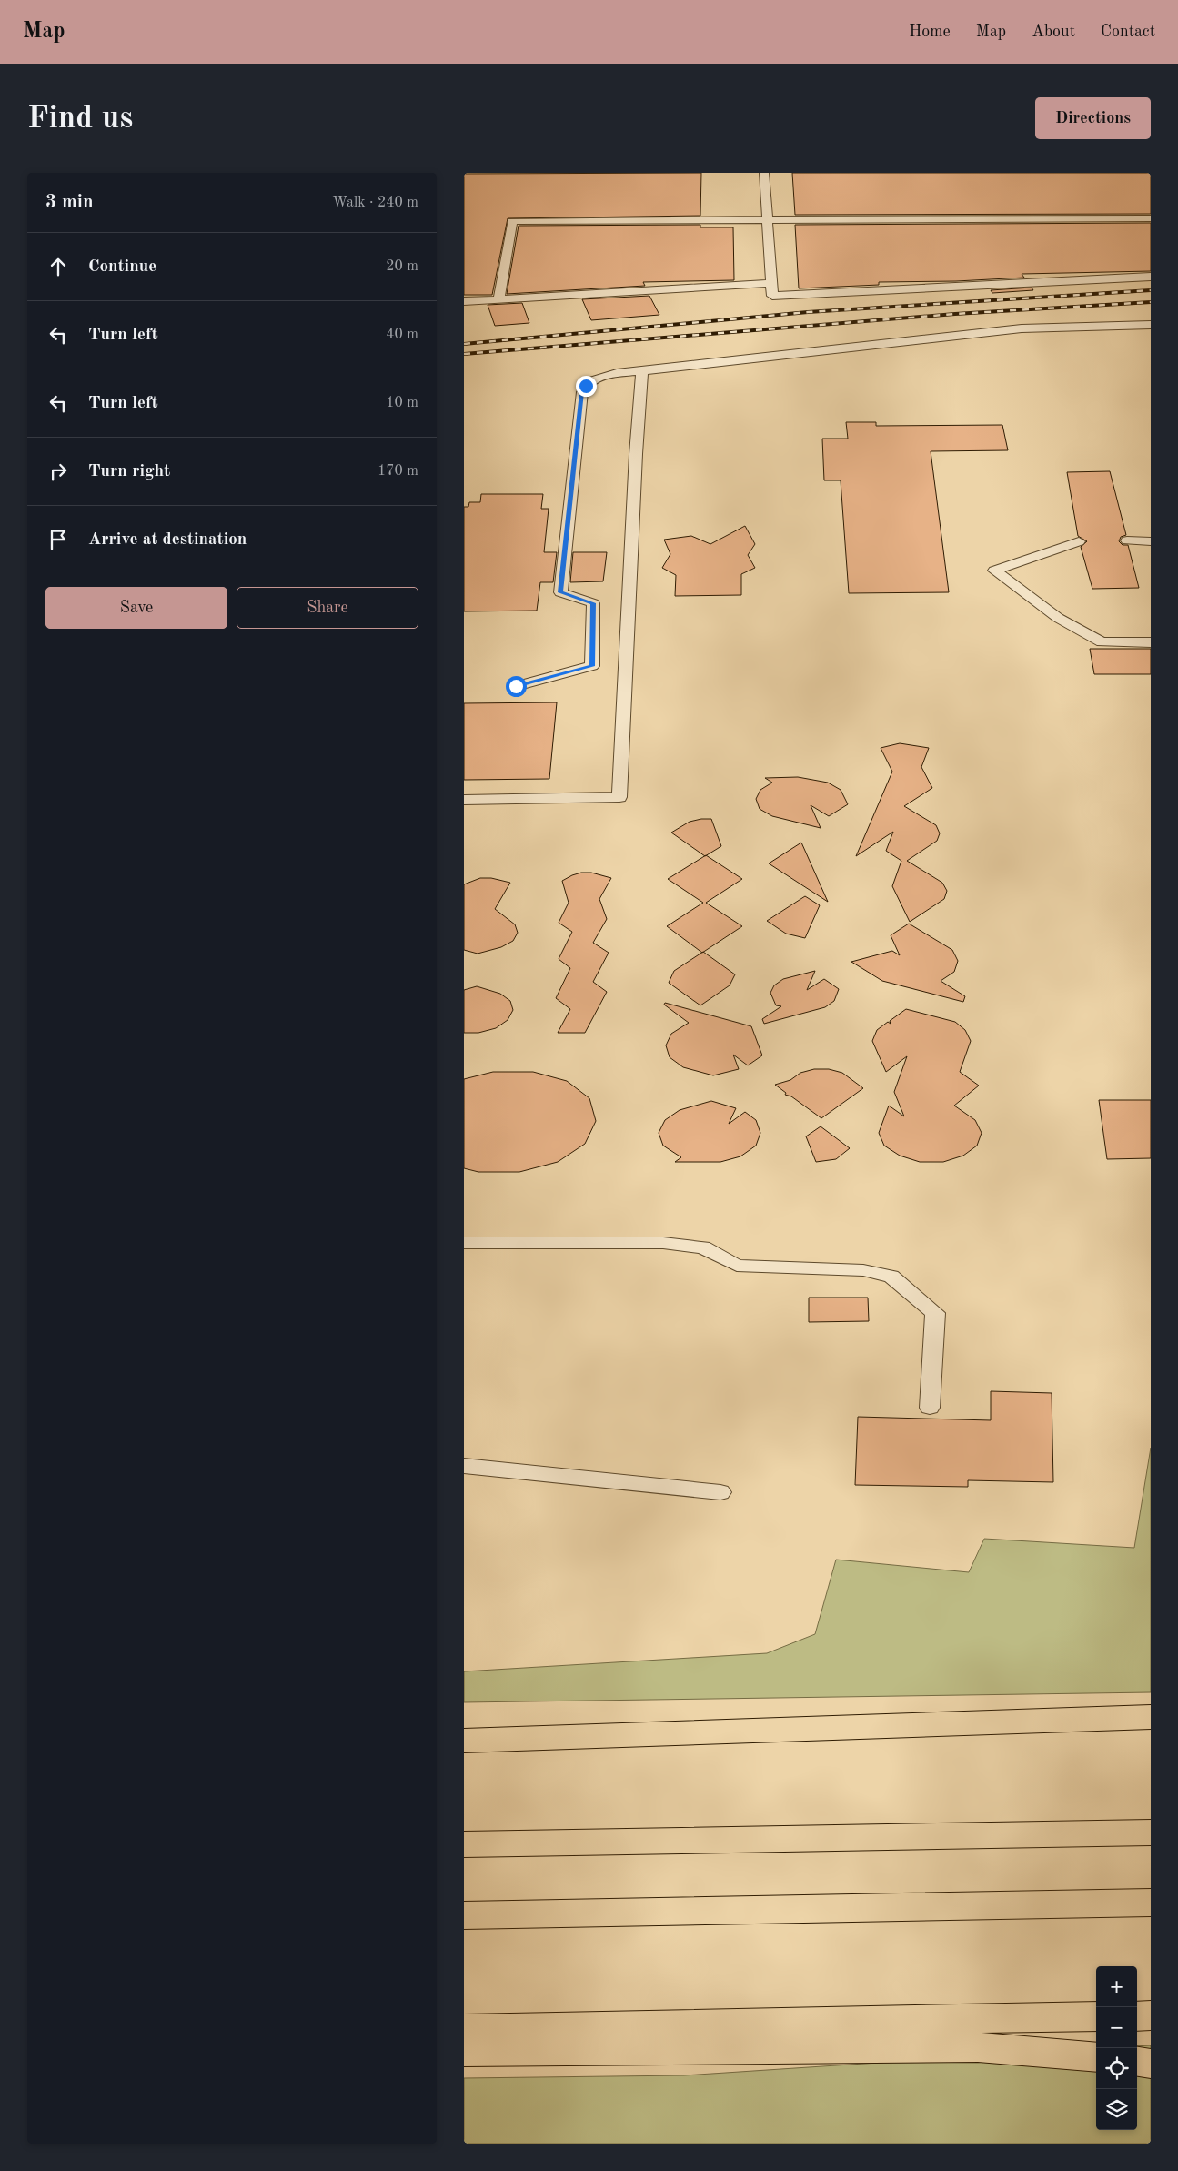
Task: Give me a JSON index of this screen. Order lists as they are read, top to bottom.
{
  "page": {
    "header": "Map",
    "nav": [
      "Home",
      "Map",
      "About",
      "Contact"
    ],
    "buttons": [
      "Directions",
      ["Save", "Share"]
    ],
    "title": "Find us",
    "heading": ["3 min", "Walk · 240 m"],
    "list": [
      ["Continue", "20 m"],
      ["Turn left", "40 m"],
      ["Turn left", "10 m"],
      ["Turn right", "170 m"],
      "Arrive at destination"
    ],
    "map_buttons": ["+", "−"]
  }
}
